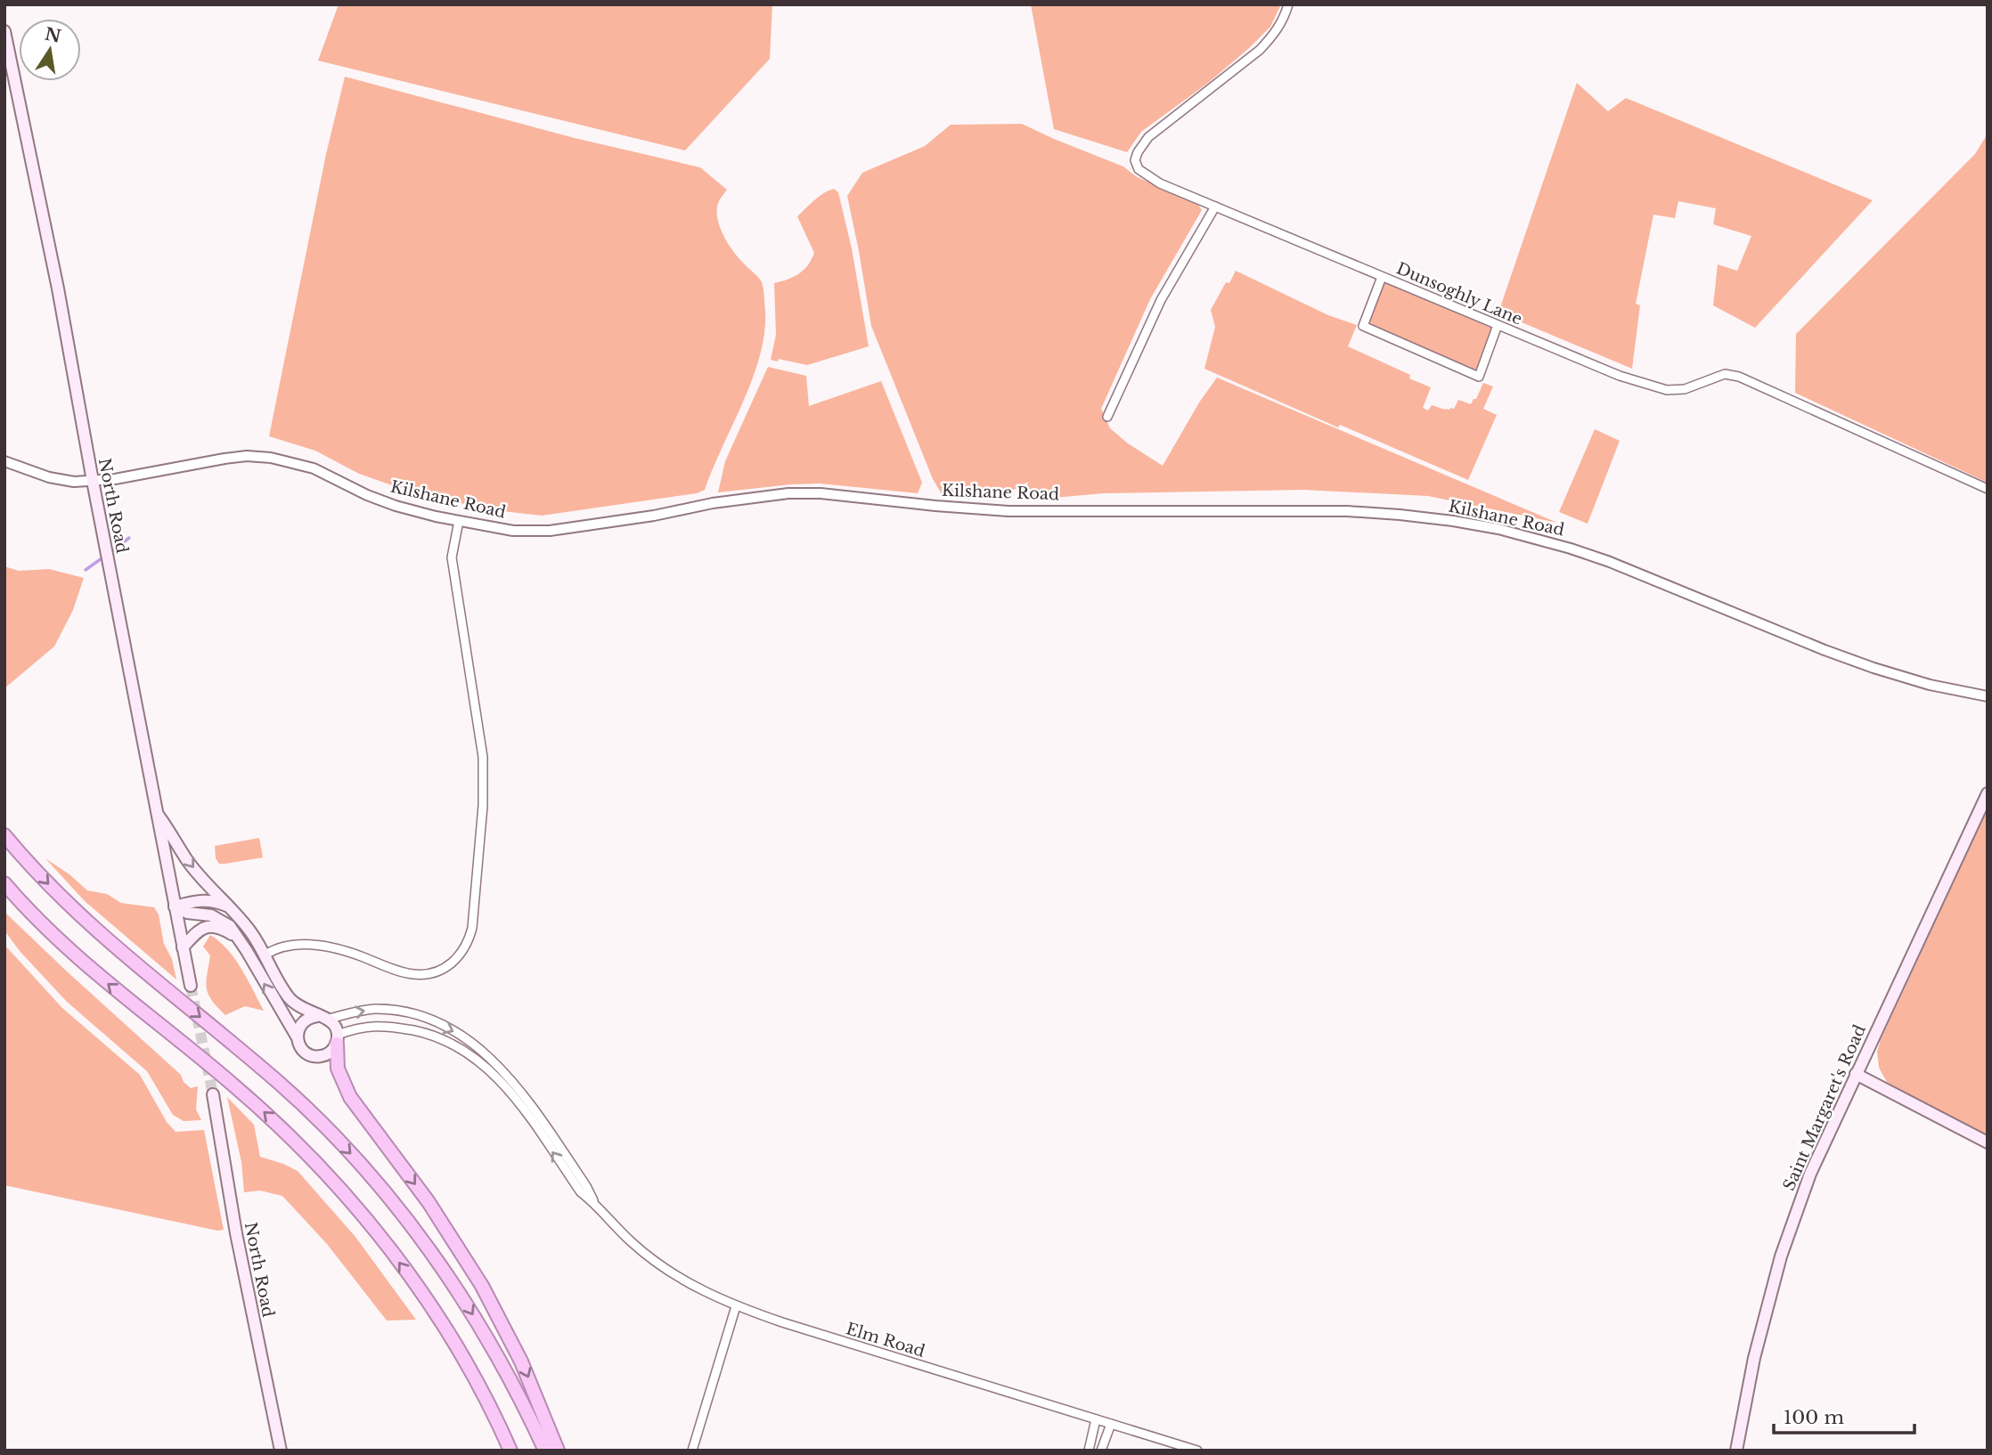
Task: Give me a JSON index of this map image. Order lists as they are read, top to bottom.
{
  "streets": {
    "main road": ["North Road", "Saint Margaret's Road"],
    "street": ["Dunsoghly Lane", "Kilshane Road", "Elm Road"]
  },
  "crossings": [
    ["Kilshane Road", "North Road"]
  ],
  "scale_bar": "100 m",
  "north": "top"
}
